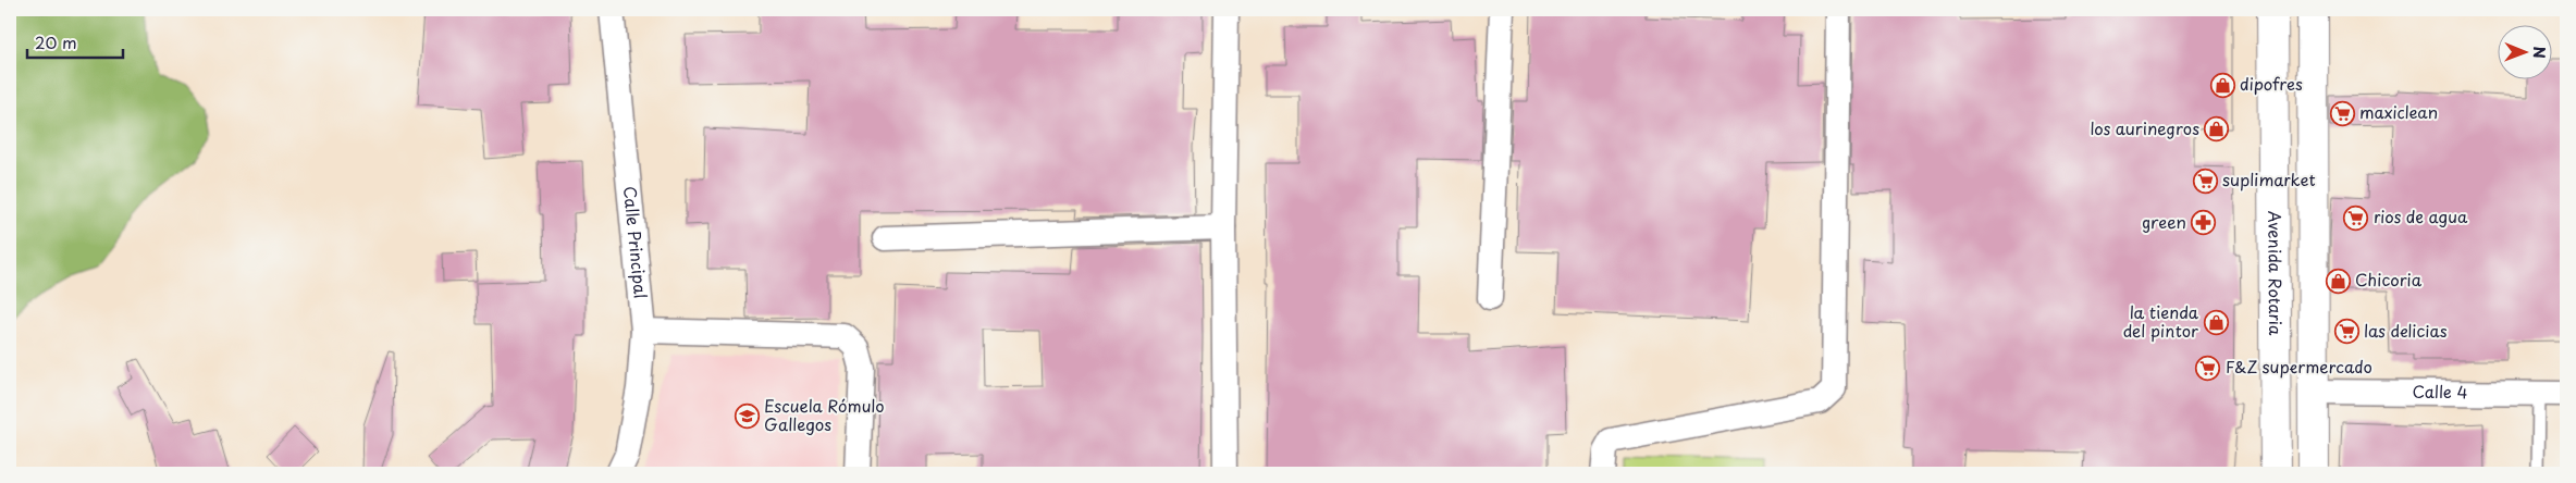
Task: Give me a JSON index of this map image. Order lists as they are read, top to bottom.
{
  "streets": {
    "street": ["Calle Principal", "Avenida Rotaria", "Calle 4"]
  },
  "places": {
    "shop": [
      "dipofres",
      "los aurinegros",
      "Chicoria",
      "la tienda del pintor"
    ],
    "supermarket": [
      "maxiclean",
      "suplimarket",
      "rios de agua",
      "las delicias",
      "F&Z supermercado"
    ],
    "pharmacy": ["green"],
    "school or university": ["Escuela Rómulo Gallegos"]
  },
  "scale_bar": "20 m",
  "north": "right"
}
